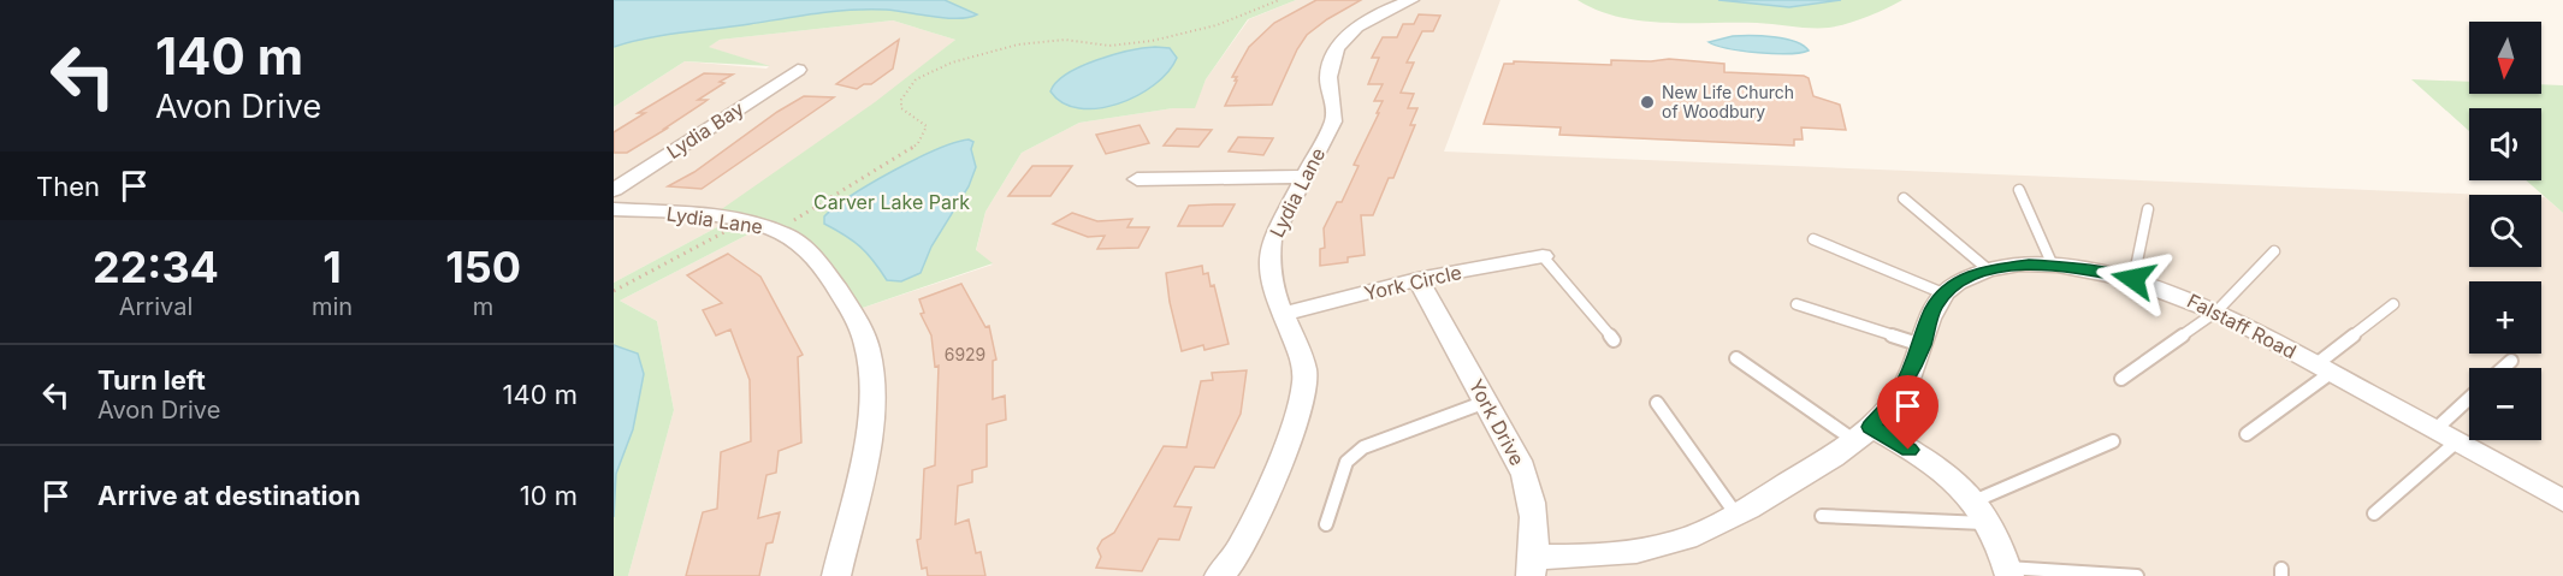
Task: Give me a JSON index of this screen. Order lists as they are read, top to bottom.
{
  "streets": {
    "street": [
      "Lydia Bay",
      "Lydia Lane",
      "York Circle",
      "Falstaff Road",
      "York Drive"
    ]
  },
  "crossings": [
    ["Lydia Lane", "York Circle"],
    ["York Circle", "York Drive"]
  ],
  "parks": ["Carver Lake Park"],
  "places": ["New Life Church of Woodbury"],
  "house_numbers": ["6929"],
  "north": "bottom",
  "page": {
    "turn": ["140 m", "Avon Drive"],
    "map_buttons": ["+", "−"],
    "then": "Then",
    "eta": [
      "22:34",
      "Arrival",
      "1",
      "min",
      "150",
      "m"
    ],
    "list": [
      {
        "name": "Turn left",
        "note": "Avon Drive",
        "value": "140 m"
      },
      {
        "name": "Arrive at destination",
        "value": "10 m"
      }
    ]
  }
}
